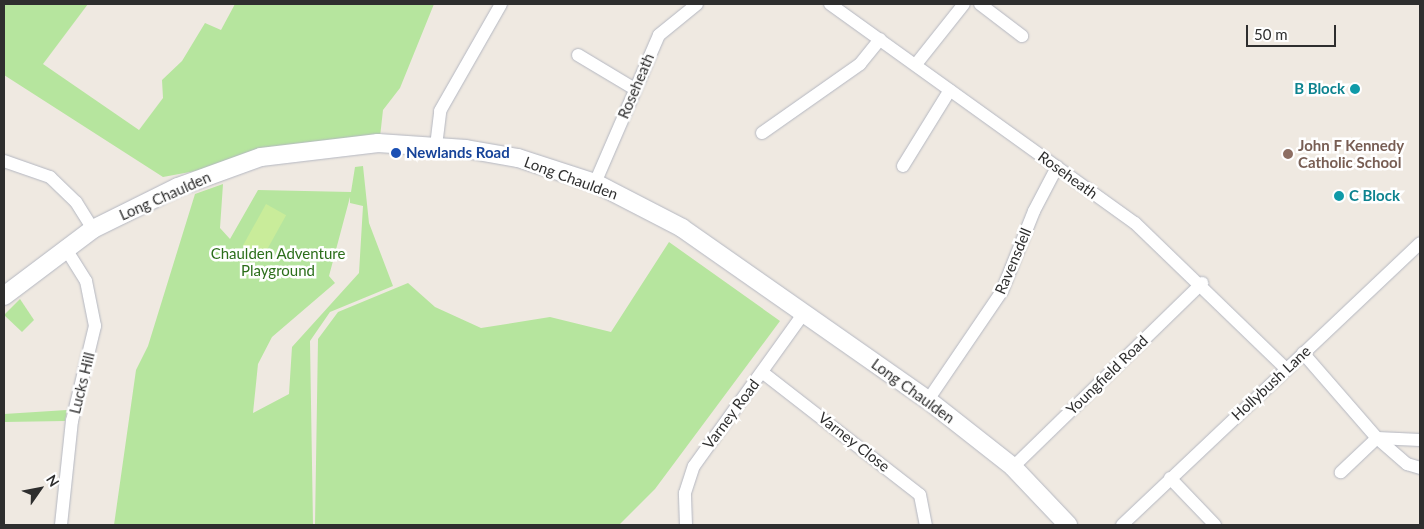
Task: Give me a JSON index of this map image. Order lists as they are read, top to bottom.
{
  "streets": {
    "street": [
      "Roseheath",
      "Long Chaulden",
      "Ravensdell",
      "Youngfield Road",
      "Lucks Hill",
      "Hollybush Lane",
      "Varney Road",
      "Varney Close"
    ]
  },
  "crossings": [
    ["Roseheath", "Long Chaulden"],
    ["Roseheath", "Ravensdell"],
    ["Roseheath", "Youngfield Road"],
    ["Roseheath", "Hollybush Lane"],
    ["Long Chaulden", "Ravensdell"],
    ["Long Chaulden", "Youngfield Road"],
    ["Long Chaulden", "Lucks Hill"],
    ["Long Chaulden", "Varney Road"],
    ["Varney Road", "Varney Close"]
  ],
  "parks": ["Chaulden Adventure Playground"],
  "places": [
    "B Block",
    "Newlands Road",
    "John F Kennedy Catholic School",
    "C Block"
  ],
  "scale_bar": "50 m",
  "north": "top right"
}
